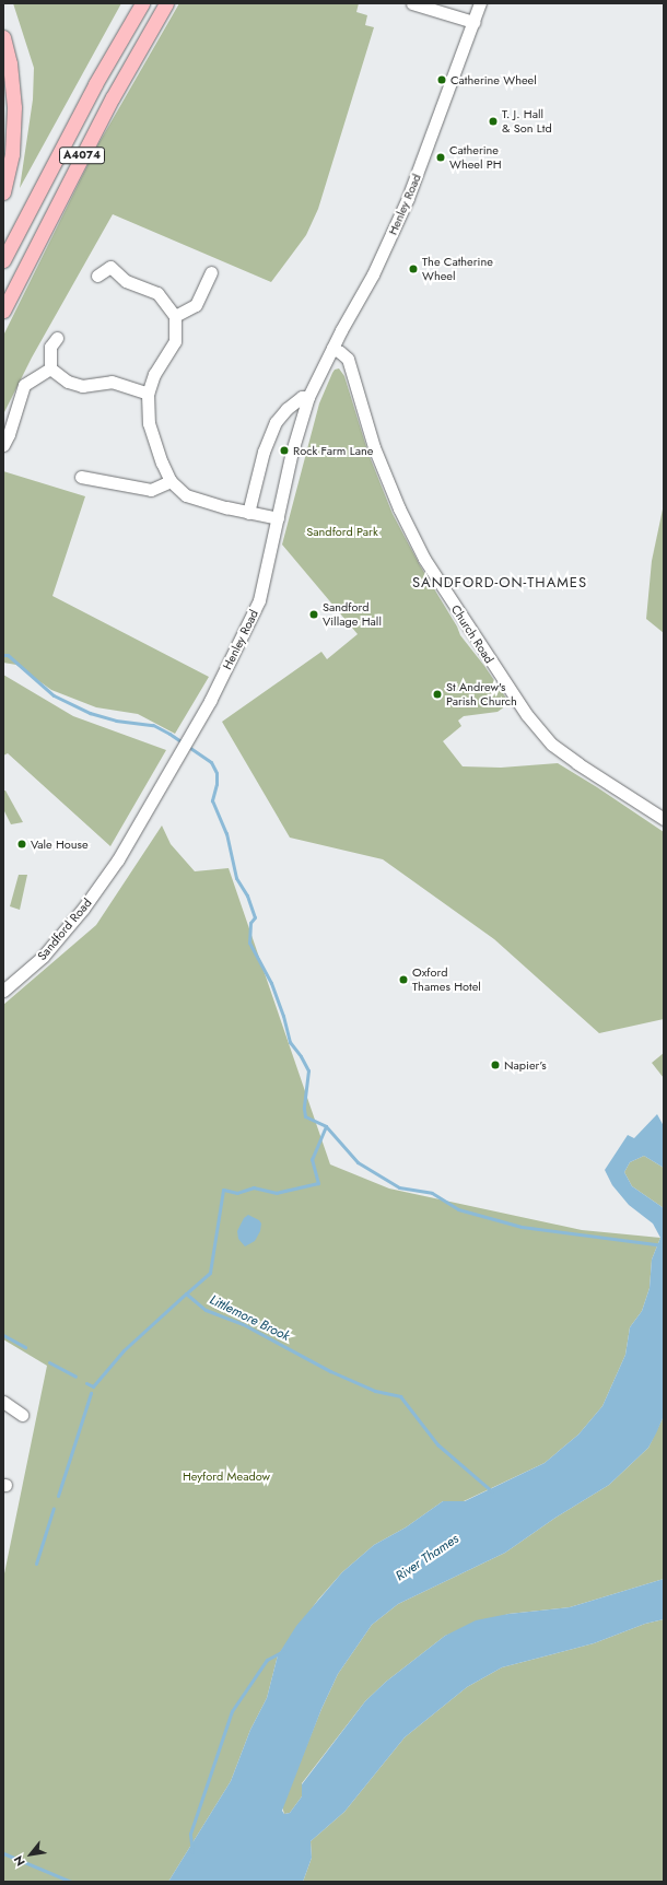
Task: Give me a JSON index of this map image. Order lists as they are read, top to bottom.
{
  "streets": {
    "main road": ["A4074"],
    "street": ["Henley Road", "Church Road", "Sandford Road"]
  },
  "crossings": [
    ["Henley Road", "Church Road"],
    ["Henley Road", "Sandford Road"]
  ],
  "districts": ["SANDFORD-ON-THAMES"],
  "water": ["Littlemore Brook", "River Thames"],
  "parks": ["Sandford Park", "Heyford Meadow"],
  "places": [
    "Catherine Wheel",
    "T. J. Hall & Son Ltd",
    "Catherine Wheel PH",
    "The Catherine Wheel",
    "Rock Farm Lane",
    "Sandford Village Hall",
    "St Andrew's Parish Church",
    "Vale House",
    "Oxford Thames Hotel",
    "Napier’s"
  ],
  "north": "bottom left"
}
